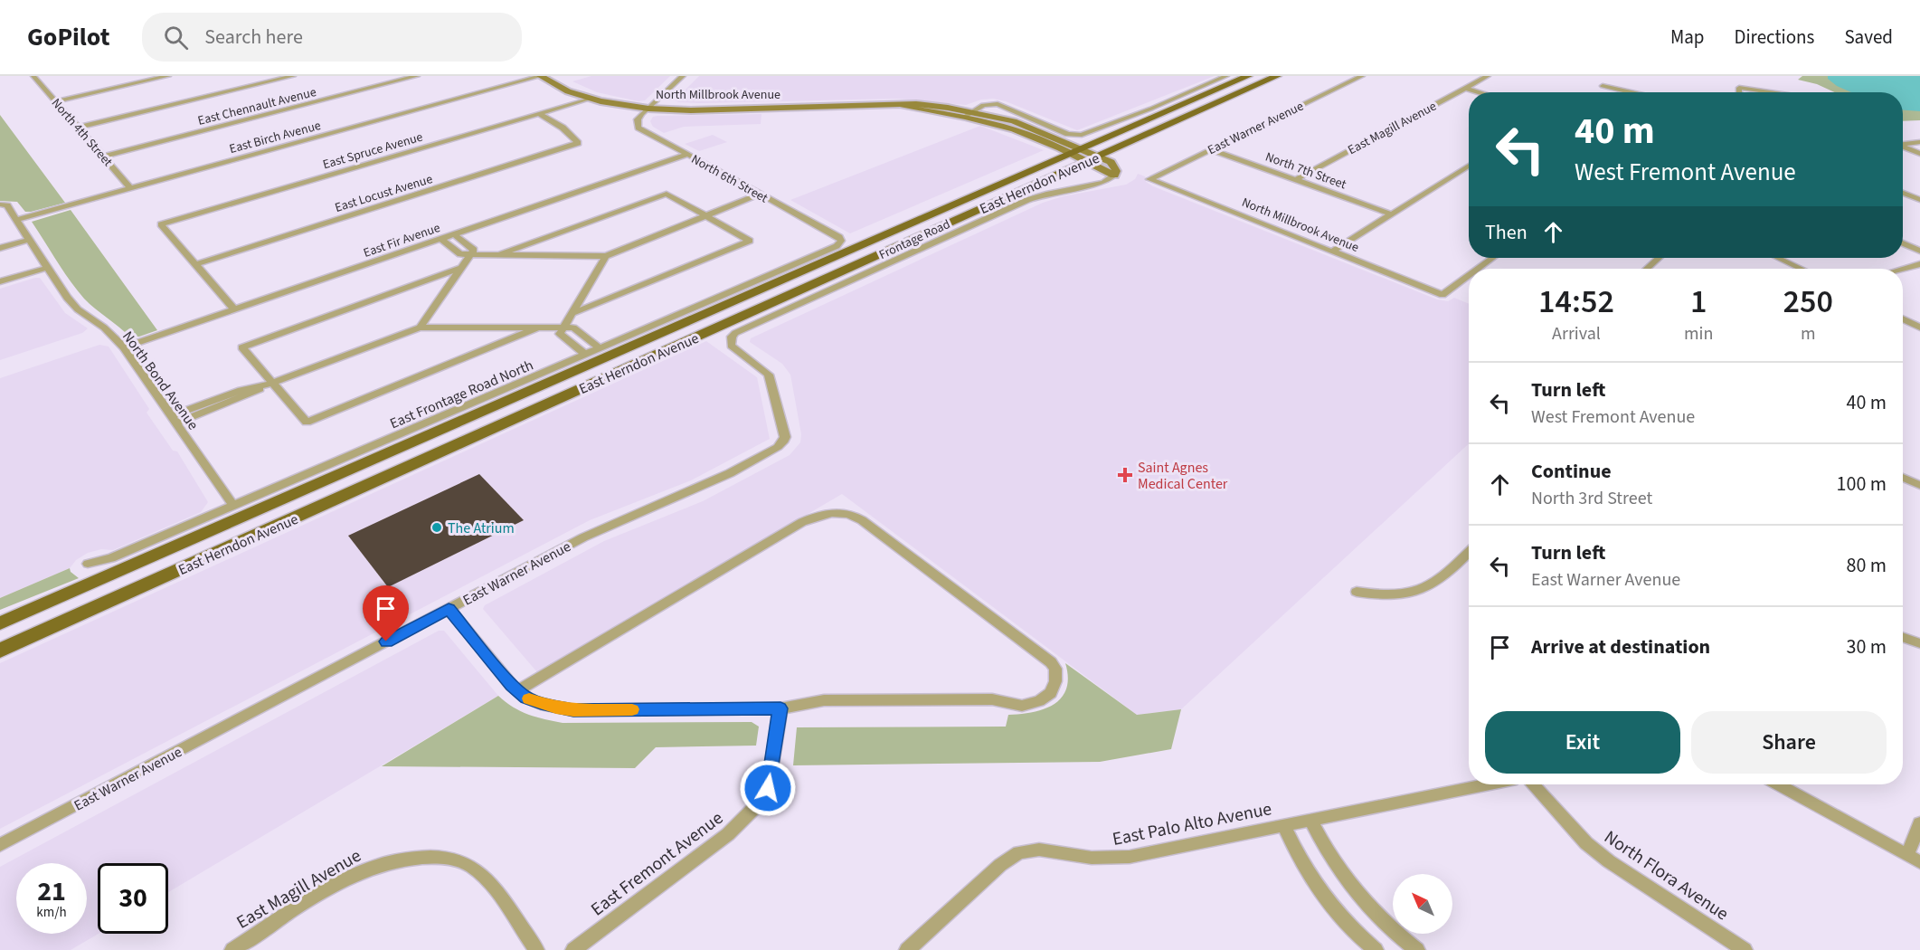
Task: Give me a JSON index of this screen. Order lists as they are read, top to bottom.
{
  "streets": {
    "main road": ["East Herndon Avenue"],
    "street": [
      "North Millbrook Avenue",
      "East Chennault Avenue",
      "East Warner Avenue",
      "East Magill Avenue",
      "North 4th Street",
      "East Birch Avenue",
      "East Spruce Avenue",
      "North 7th Street",
      "North 6th Street",
      "East Locust Avenue",
      "Frontage Road",
      "East Fir Avenue",
      "North Bond Avenue",
      "East Frontage Road North",
      "East Palo Alto Avenue",
      "East Fremont Avenue",
      "North Flora Avenue"
    ]
  },
  "crossings": [
    ["North Millbrook Avenue", "East Warner Avenue"],
    ["North Millbrook Avenue", "East Birch Avenue"],
    ["North Millbrook Avenue", "East Spruce Avenue"],
    ["North Millbrook Avenue", "North 6th Street"],
    ["North Millbrook Avenue", "East Herndon Avenue"],
    ["North Millbrook Avenue", "Frontage Road"],
    ["East Chennault Avenue", "North 4th Street"],
    ["East Warner Avenue", "North 7th Street"],
    ["East Warner Avenue", "Frontage Road"],
    ["East Magill Avenue", "North 7th Street"],
    ["North 4th Street", "East Birch Avenue"],
    ["East Birch Avenue", "North Bond Avenue"],
    ["East Spruce Avenue", "East Locust Avenue"],
    ["North 6th Street", "East Fir Avenue"],
    ["North 6th Street", "East Frontage Road North"],
    ["East Fir Avenue", "North Bond Avenue"],
    ["North Bond Avenue", "East Frontage Road North"]
  ],
  "places": {
    "health": ["Saint Agnes Medical Center"],
    "other": ["The Atrium"]
  },
  "north": "top left",
  "page": {
    "header": "GoPilot",
    "search": "Search here",
    "nav": ["Map", "Directions", "Saved"],
    "turn": ["40 m", "West Fremont Avenue"],
    "then": "Then",
    "eta": [
      "14:52",
      "Arrival",
      "1",
      "min",
      "250",
      "m"
    ],
    "list": [
      {
        "name": "Turn left",
        "note": "West Fremont Avenue",
        "value": "40 m"
      },
      {
        "name": "Continue",
        "note": "North 3rd Street",
        "value": "100 m"
      },
      {
        "name": "Turn left",
        "note": "East Warner Avenue",
        "value": "80 m"
      },
      {
        "name": "Arrive at destination",
        "value": "30 m"
      }
    ],
    "buttons": ["Exit", "Share"],
    "speed": "21 km/h",
    "limit": "30"
  }
}
